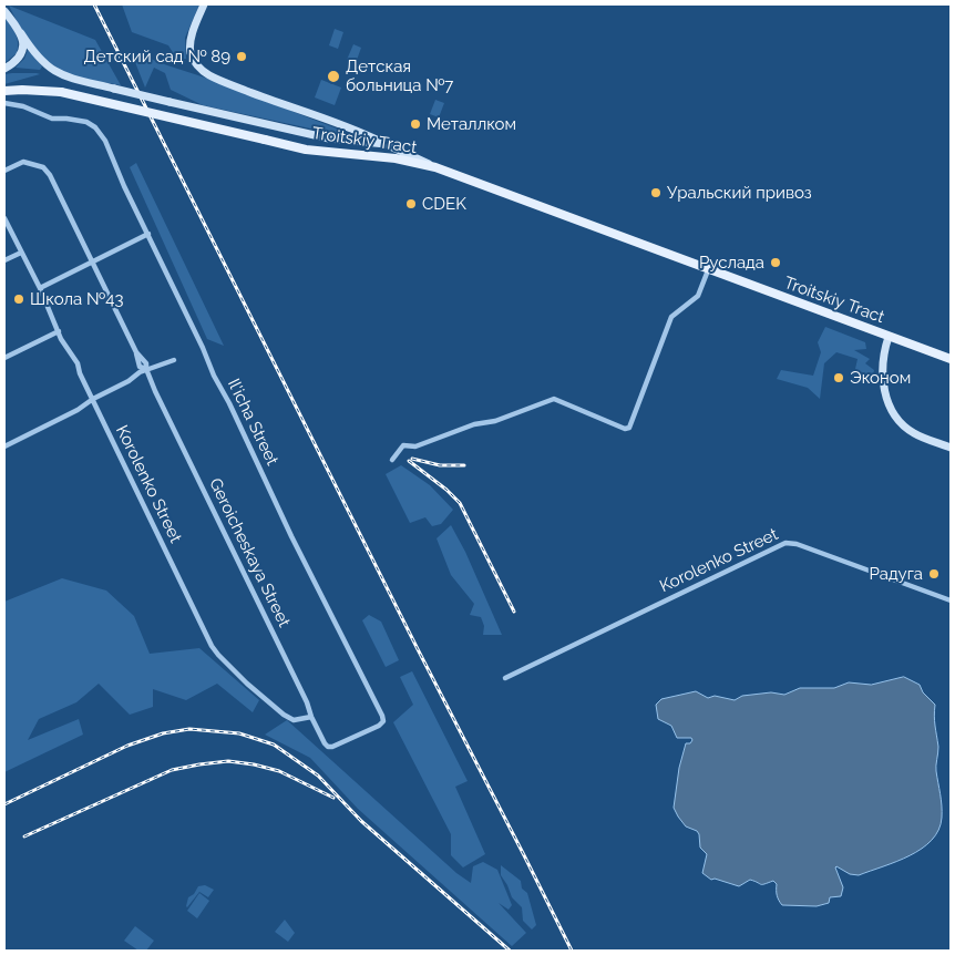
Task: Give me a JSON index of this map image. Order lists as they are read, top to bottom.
{
  "streets": {
    "main road": ["Troitskiy Tract"],
    "street": ["Il'icha Street", "Korolenko Street", "Geroicheskaya Street"]
  },
  "crossings": [
    ["Il'icha Street", "Geroicheskaya Street"],
    ["Korolenko Street", "Geroicheskaya Street"]
  ],
  "places": [
    "Детский сад № 89",
    "Детская больница №7",
    "Металлком",
    "Уральский привоз",
    "CDEK",
    "Руслада",
    "Школа №43",
    "Эконом",
    "Радуга"
  ]
}
